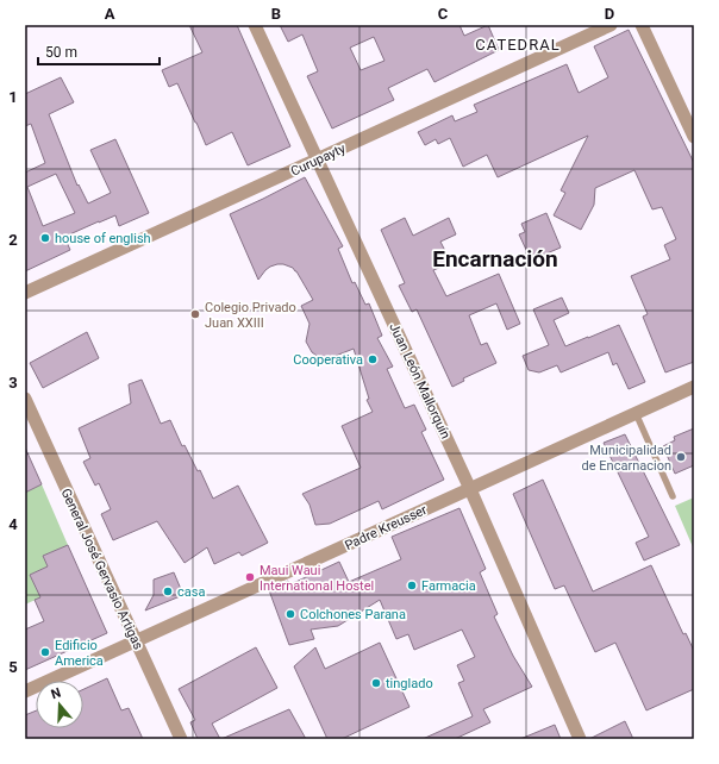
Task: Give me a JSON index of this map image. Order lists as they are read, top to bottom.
{
  "streets": {
    "street": [
      "Curupayty",
      "Juan León Mallorquín",
      "Padre Kreusser",
      "General José Gervasio Artigas"
    ]
  },
  "crossings": [
    ["Curupayty", "Juan León Mallorquín"],
    ["Juan León Mallorquín", "Padre Kreusser"],
    ["Padre Kreusser", "General José Gervasio Artigas"]
  ],
  "districts": ["CATEDRAL", "Encarnación"],
  "places": [
    "house of english",
    "Colegio Privado Juan XXIII",
    "Cooperativa",
    "Municipalidad de Encarnacion",
    "Maui Waui International Hostel",
    "Farmacia",
    "casa",
    "Colchones Parana",
    "Edificio America",
    "tinglado"
  ],
  "scale_bar": "50 m",
  "north": "top",
  "grid": {
    "columns": [
      "A",
      "B",
      "C",
      "D"
    ],
    "rows": [
      "1",
      "2",
      "3",
      "4",
      "5"
    ]
  }
}
